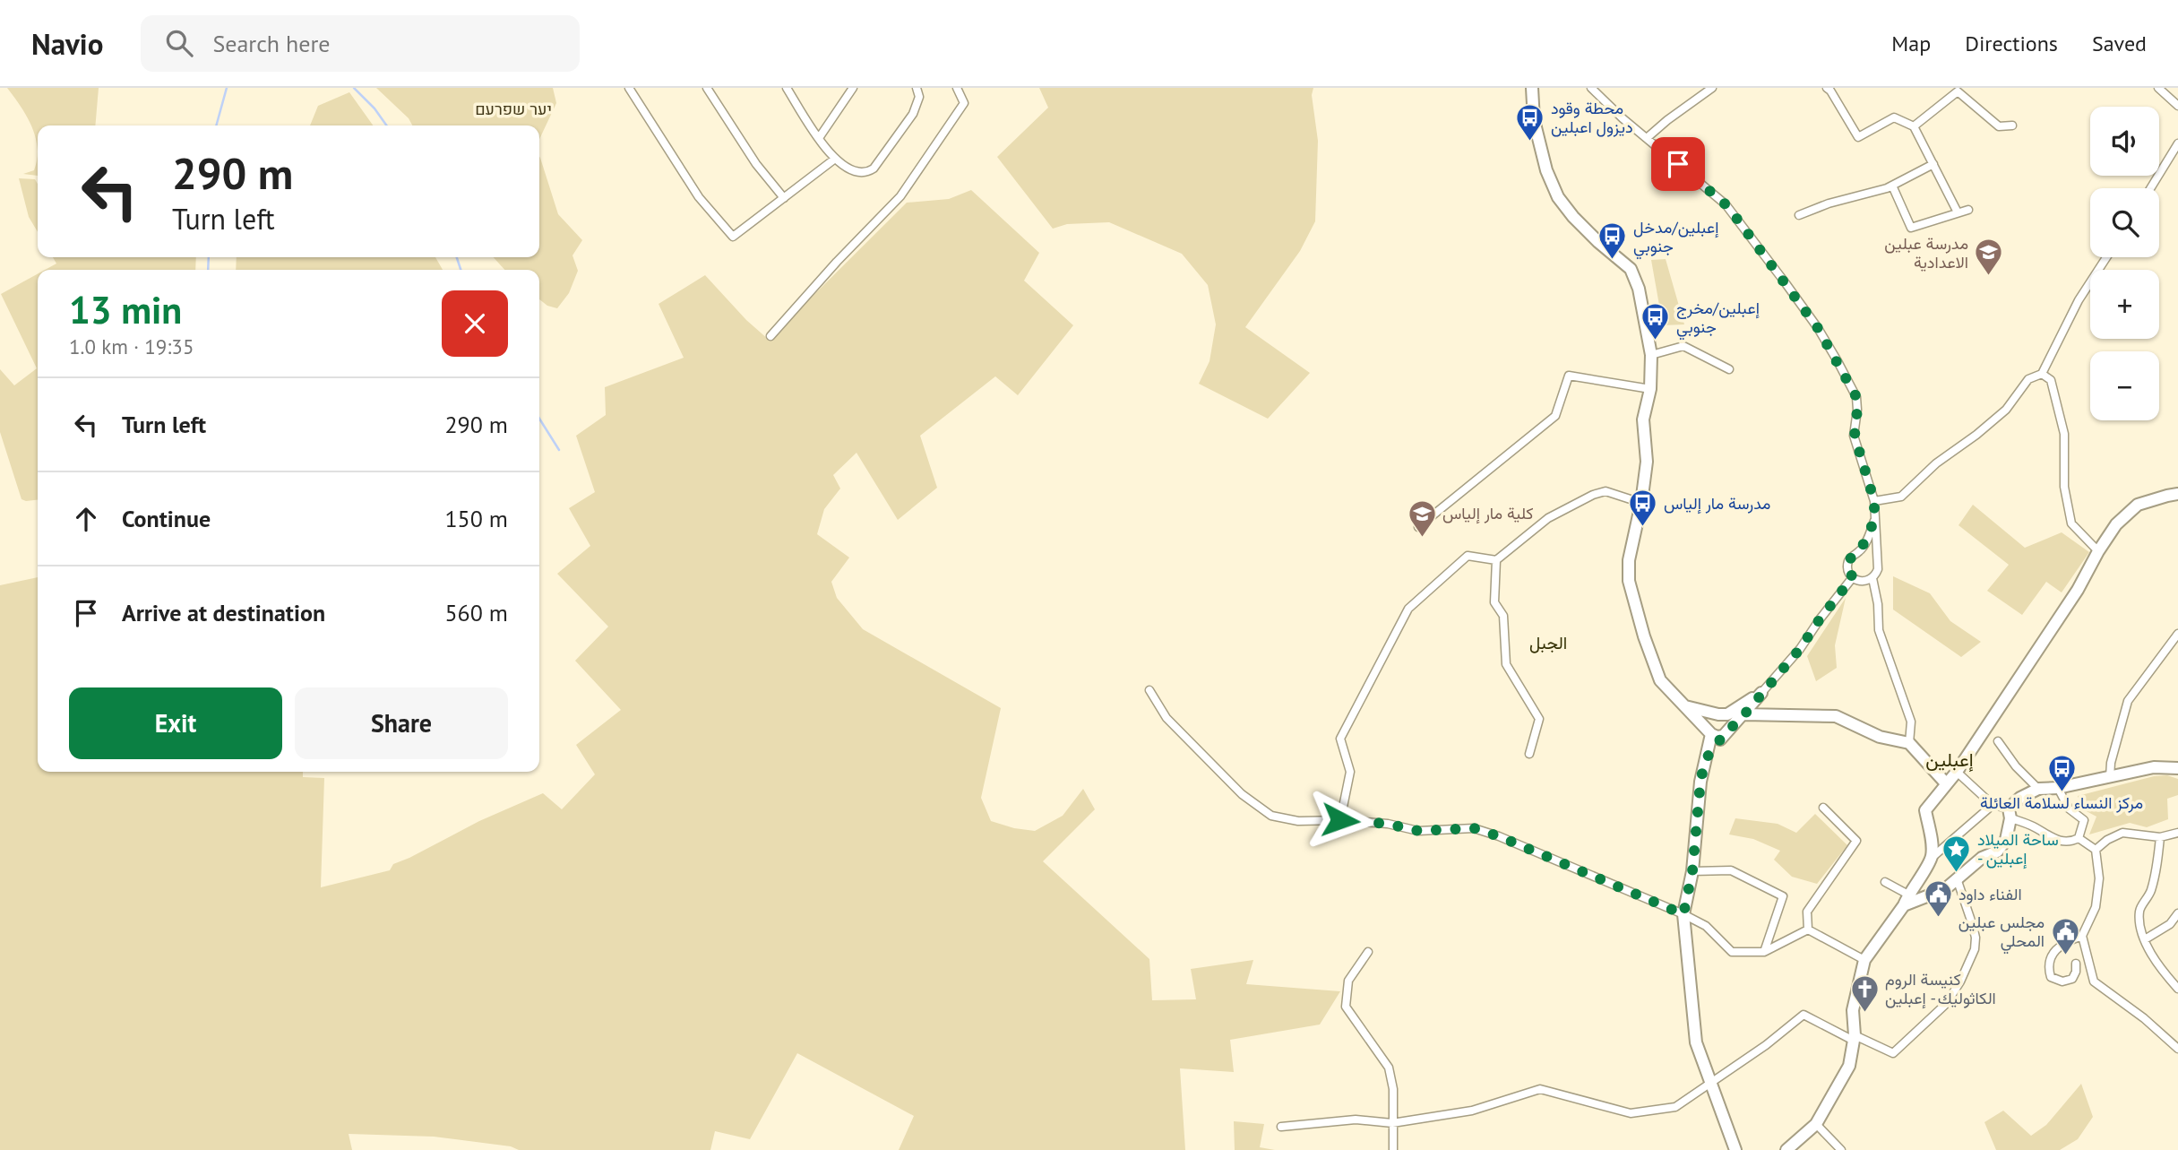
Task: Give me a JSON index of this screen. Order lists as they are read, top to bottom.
{
  "districts": ["الجبل", "إعبلين"],
  "parks": ["יער שפרעם"],
  "places": {
    "bus stop": [
      "محطة وقود ديزول اعبلين",
      "إعبلين/مدخل جنوبي",
      "إعبلين/مخرج جنوبي",
      "مدرسة مار إلياس",
      "مركز النساء لسلامة العائلة"
    ],
    "school or university": ["مدرسة عبلين الاعدادية", "كلية مار إلياس"],
    "place": ["ساحة الميلاد - إعبلين"],
    "public building": ["الفناء داود", "مجلس عبلين المحلي"],
    "church": ["كنيسة الروم الكاثوليك - إعبلين"]
  },
  "page": {
    "header": "Navio",
    "search": "Search here",
    "nav": ["Map", "Directions", "Saved"],
    "map_buttons": ["+", "−"],
    "turn": ["290 m", "Turn left"],
    "heading": ["13 min", "1.0 km · 19:35"],
    "list": [
      {
        "name": "Turn left",
        "value": "290 m"
      },
      {
        "name": "Continue",
        "value": "150 m"
      },
      {
        "name": "Arrive at destination",
        "value": "560 m"
      }
    ],
    "buttons": ["Exit", "Share"]
  }
}
